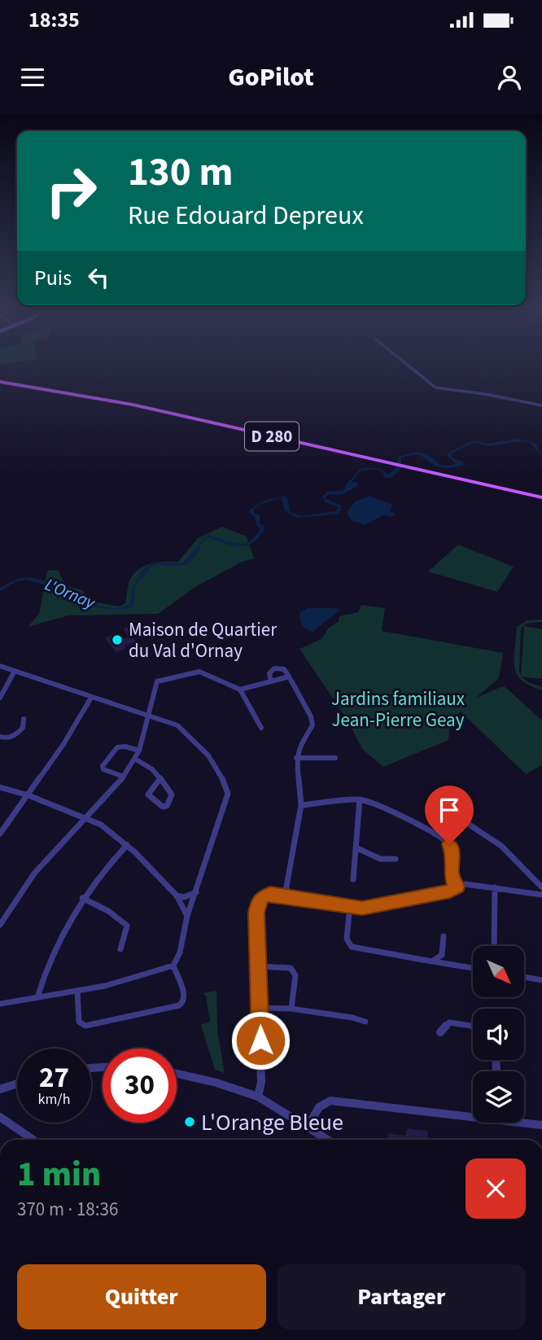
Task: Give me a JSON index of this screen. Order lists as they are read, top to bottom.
{
  "streets": {
    "main road": ["D 280"]
  },
  "water": ["L'Ornay"],
  "parks": ["Jardins familiaux Jean-Pierre Geay"],
  "places": ["Maison de Quartier du Val d'Ornay", "L'Orange Bleue"],
  "north": "bottom right",
  "page": {
    "status": "18:35",
    "header": "GoPilot",
    "turn": ["130 m", "Rue Edouard Depreux"],
    "then": "Puis",
    "speed": "27 km/h",
    "limit": "30",
    "heading": ["1 min", "370 m · 18:36"],
    "buttons": ["Quitter", "Partager"]
  }
}
